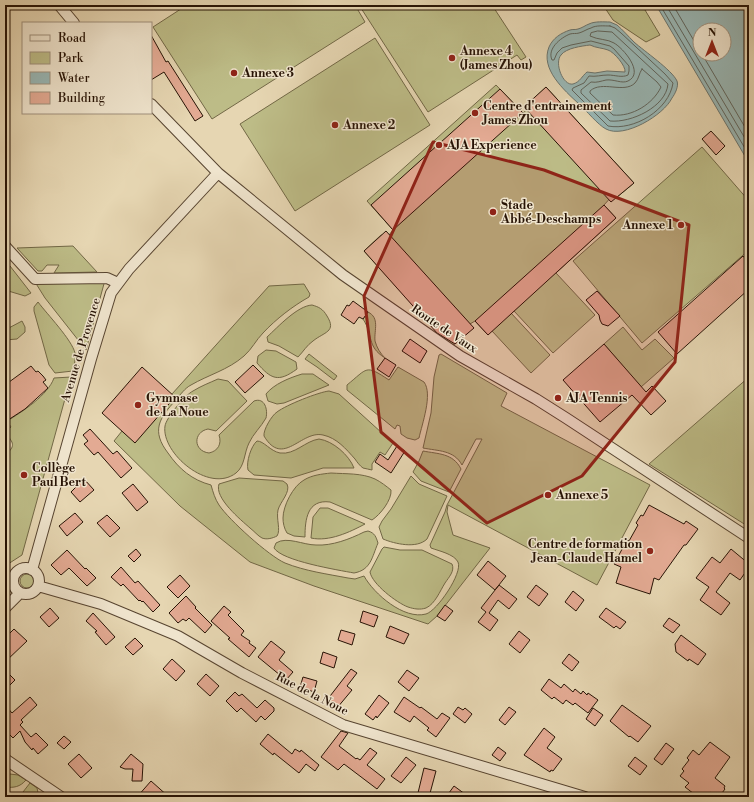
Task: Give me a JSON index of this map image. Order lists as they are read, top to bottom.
{
  "streets": {
    "street": ["Route de Vaux", "Avenue de Provence", "Rue de la Noue"]
  },
  "crossings": [
    ["Route de Vaux", "Avenue de Provence"],
    ["Avenue de Provence", "Rue de la Noue"]
  ],
  "places": [
    "Annexe 4 (James Zhou)",
    "Annexe 3",
    "Centre d'entrainement James Zhou",
    "Annexe 2",
    "AJA Experience",
    "Stade Abbé-Deschamps",
    "Annexe 1",
    "AJA Tennis",
    "Gymnase de La Noue",
    "Collège Paul Bert",
    "Annexe 5",
    "Centre de formation Jean-Claude Hamel"
  ],
  "legend": [
    "Road",
    "Park",
    "Water",
    "Building"
  ],
  "north": "top"
}
